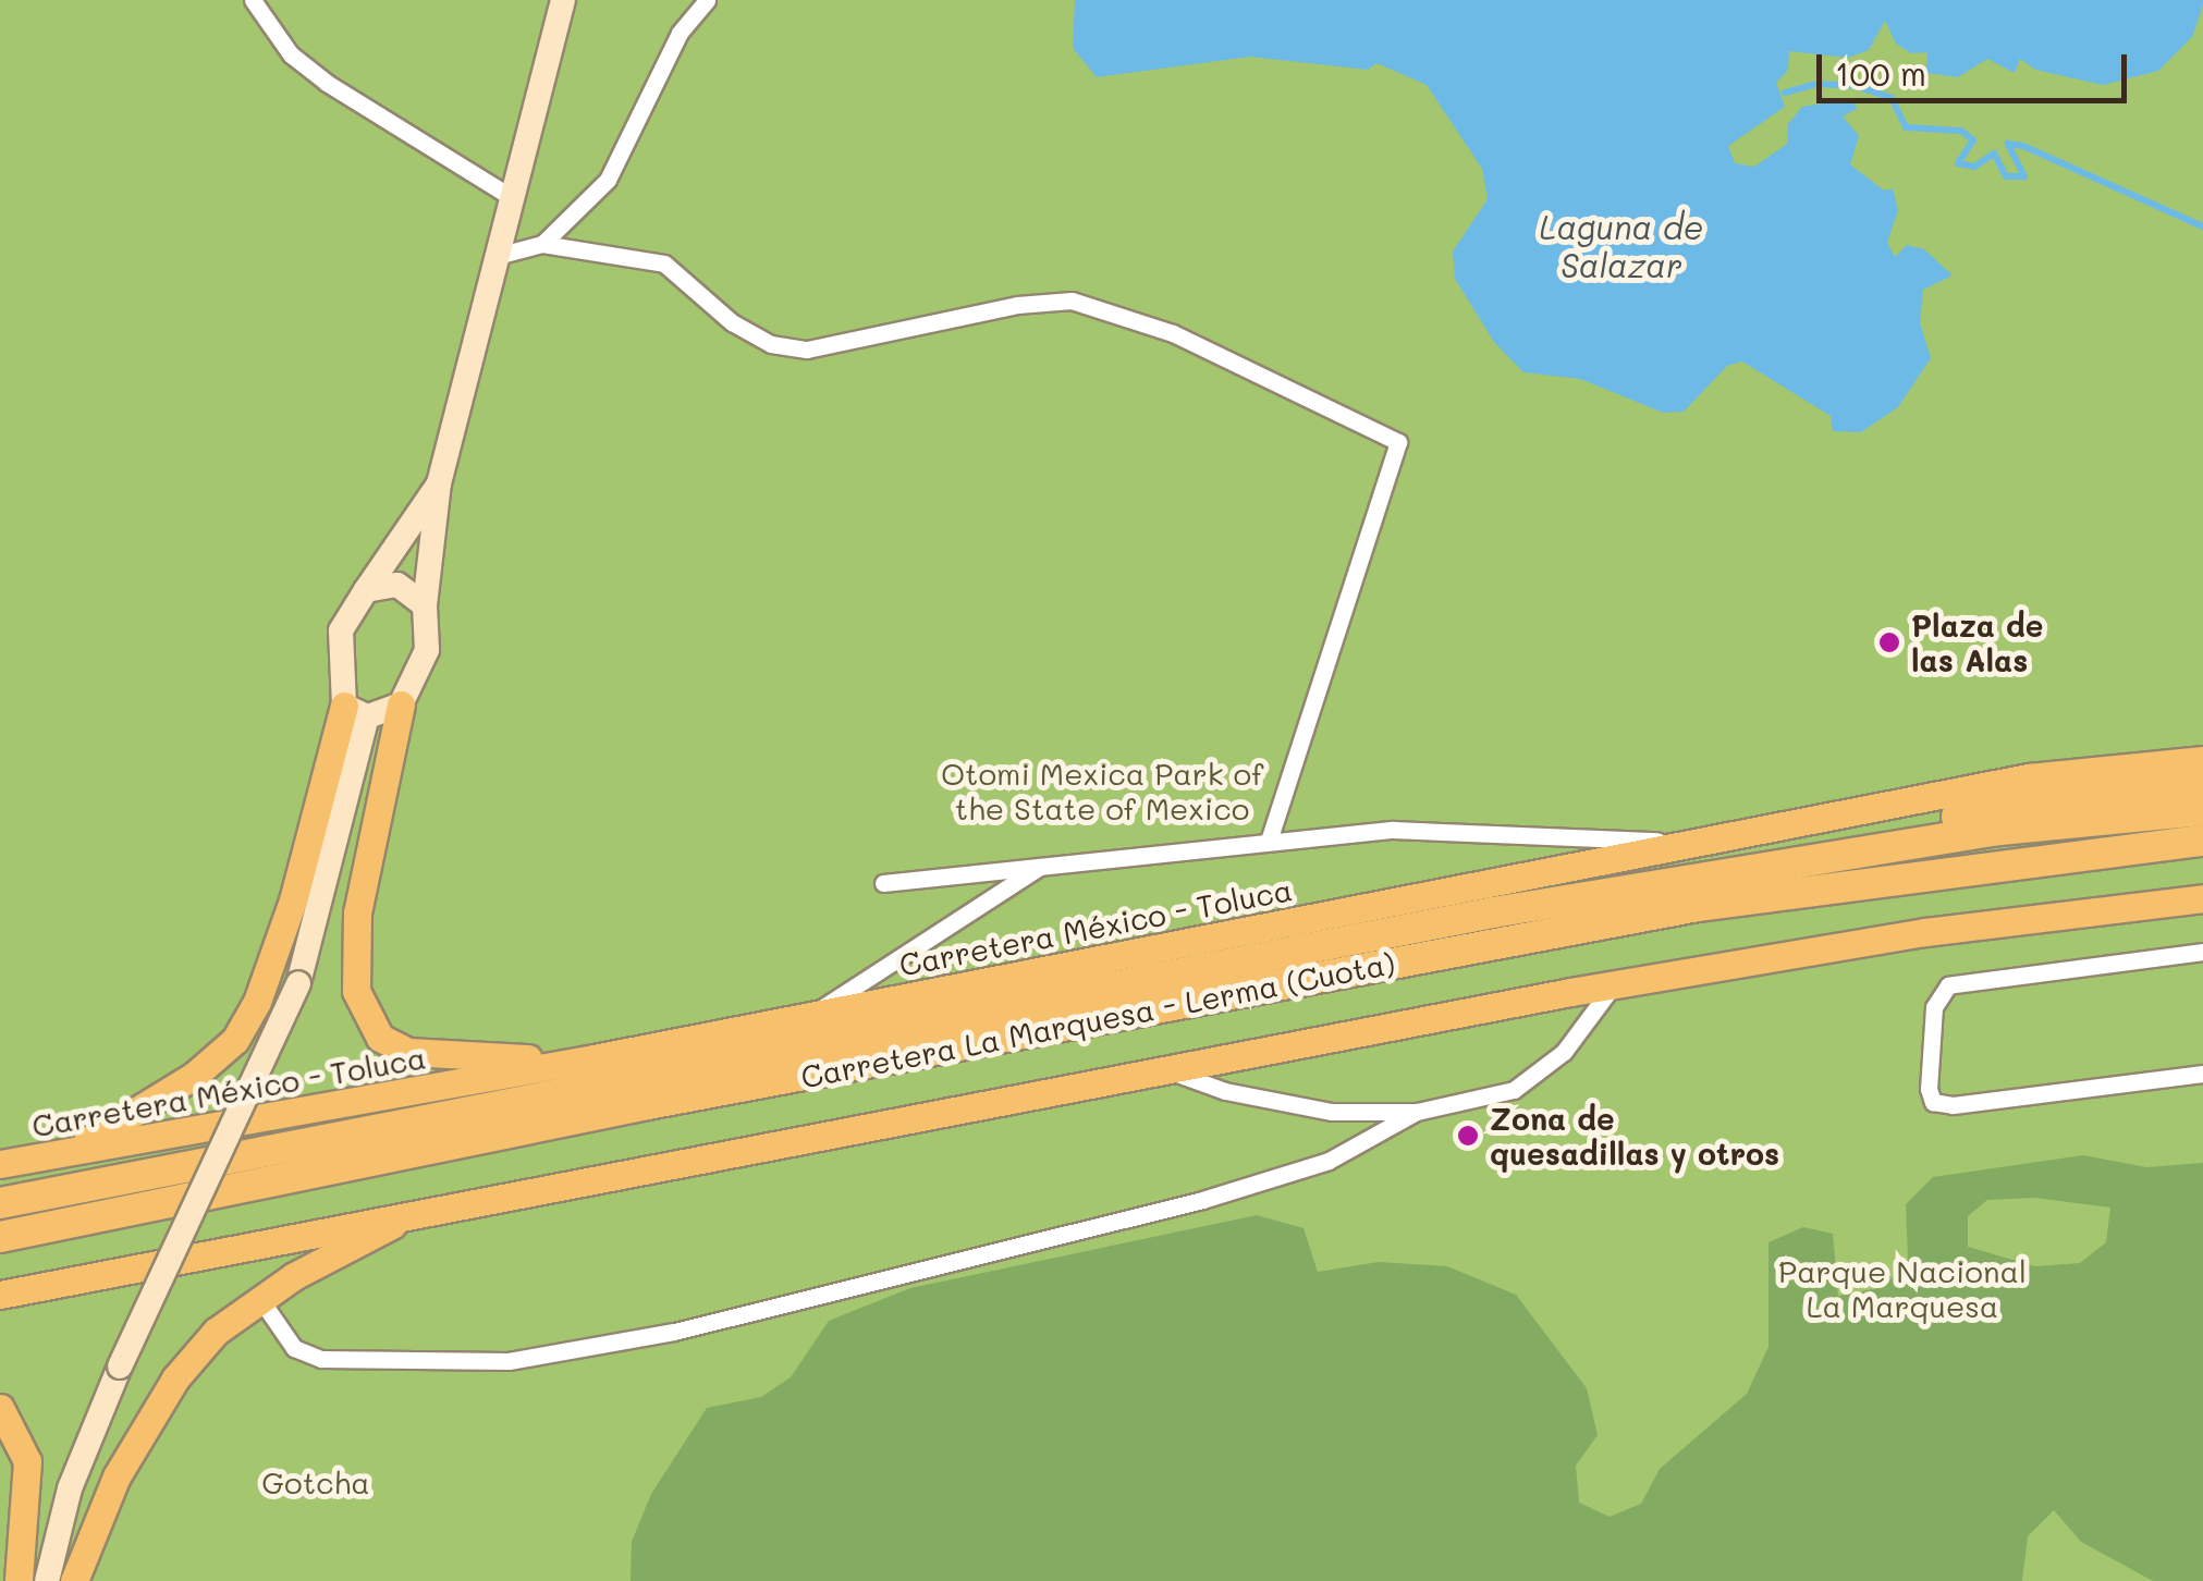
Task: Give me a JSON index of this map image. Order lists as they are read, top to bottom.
{
  "streets": {
    "highway": ["Carretera La Marquesa - Lerma (Cuota)"],
    "main road": ["Carretera México - Toluca"]
  },
  "water": ["Laguna de Salazar"],
  "parks": ["Otomi Mexica Park of the State of Mexico", "Parque Nacional La Marquesa", "Gotcha"],
  "places": ["Plaza de las Alas", "Zona de quesadillas y otros"],
  "scale_bar": "100 m"
}
